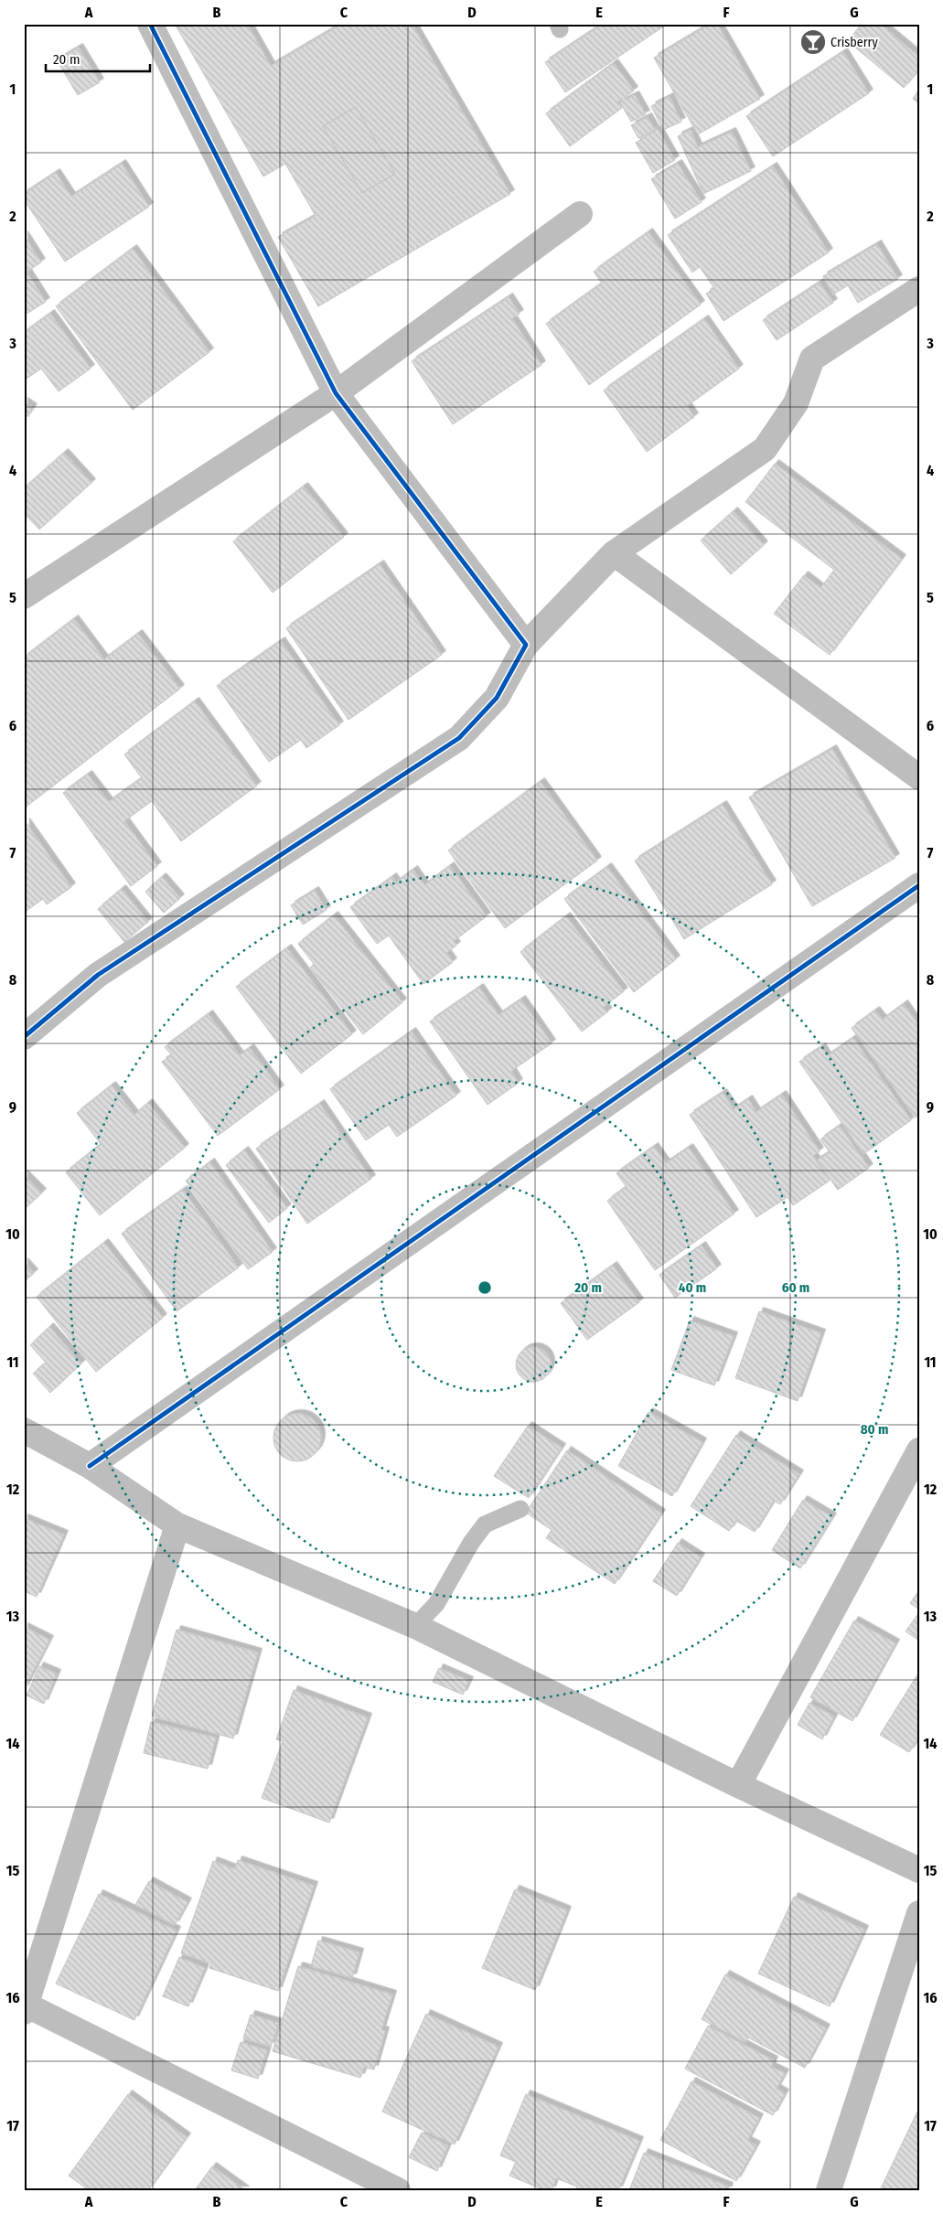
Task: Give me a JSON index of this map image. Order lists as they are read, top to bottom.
{
  "places": {
    "bar": ["Crisberry"]
  },
  "scale_bar": "20 m",
  "grid": {
    "columns": [
      "A",
      "B",
      "C",
      "D",
      "E",
      "F",
      "G"
    ],
    "rows": [
      "1",
      "2",
      "3",
      "4",
      "5",
      "6",
      "7",
      "8",
      "9",
      "10",
      "11",
      "12",
      "13",
      "14",
      "15",
      "16",
      "17"
    ]
  },
  "rings": [
    "20 m",
    "40 m",
    "60 m",
    "80 m"
  ]
}
